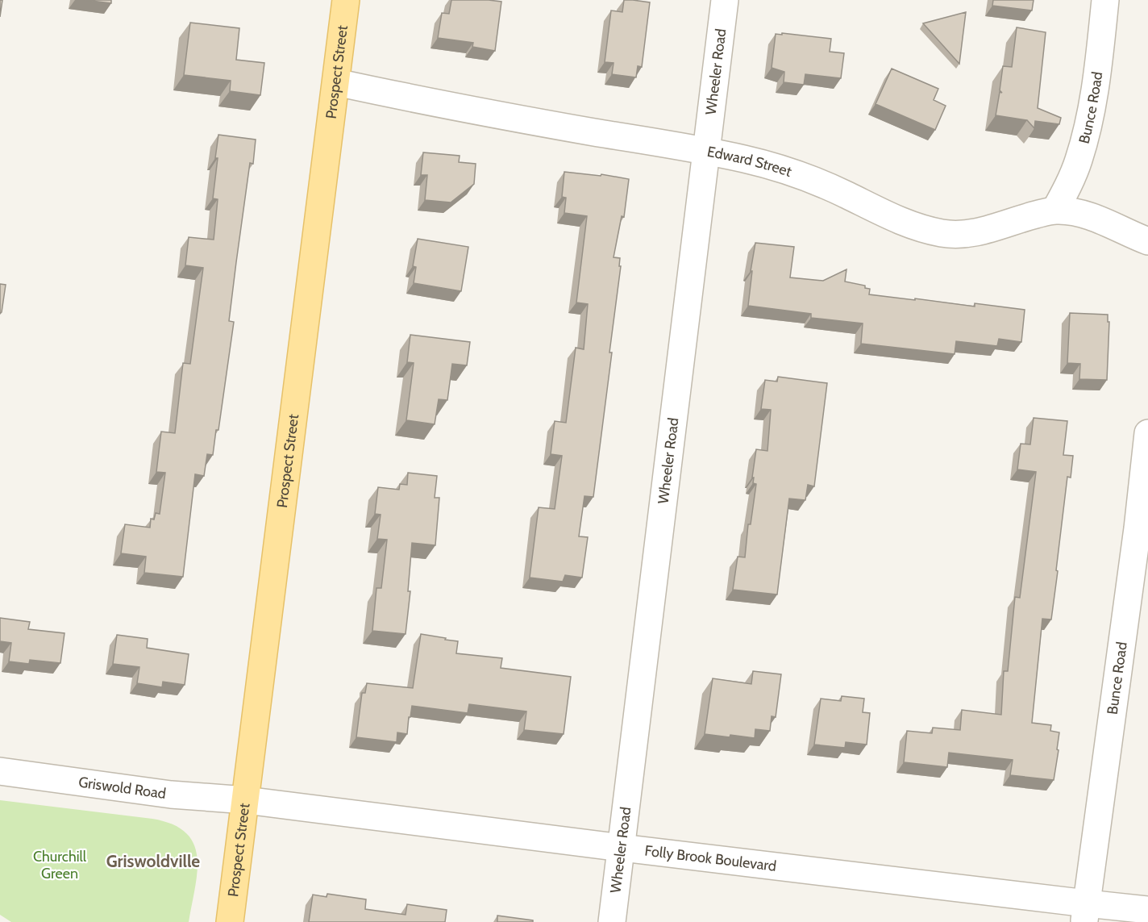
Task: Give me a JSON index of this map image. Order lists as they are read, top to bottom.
{
  "streets": {
    "main road": ["Prospect Street"],
    "street": [
      "Wheeler Road",
      "Bunce Road",
      "Edward Street",
      "Griswold Road",
      "Folly Brook Boulevard"
    ]
  },
  "crossings": [
    ["Prospect Street", "Edward Street"],
    ["Prospect Street", "Griswold Road"],
    ["Prospect Street", "Folly Brook Boulevard"],
    ["Wheeler Road", "Edward Street"],
    ["Wheeler Road", "Folly Brook Boulevard"],
    ["Bunce Road", "Edward Street"],
    ["Bunce Road", "Folly Brook Boulevard"],
    ["Griswold Road", "Folly Brook Boulevard"]
  ],
  "districts": ["Griswoldville"],
  "parks": ["Churchill Green"]
}
